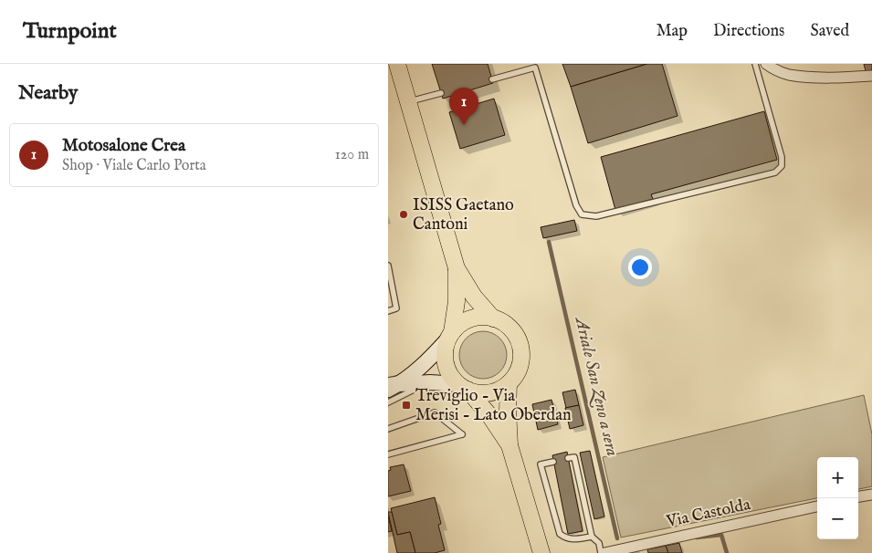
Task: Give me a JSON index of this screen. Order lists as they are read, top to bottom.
{
  "streets": {
    "street": ["Via Castolda"]
  },
  "water": ["Ariale San Zeno a sera"],
  "places": {
    "other": ["ISISS Gaetano Cantoni"],
    "transit": ["Treviglio - Via Merisi - Lato Oberdan"]
  },
  "page": {
    "header": "Turnpoint",
    "nav": ["Map", "Directions", "Saved"],
    "heading": "Nearby",
    "pins": "1",
    "list": [
      {
        "mark": "1",
        "name": "Motosalone Crea",
        "note": "Shop · Viale Carlo Porta",
        "value": "120 m"
      }
    ],
    "map_buttons": ["+", "−"]
  }
}
